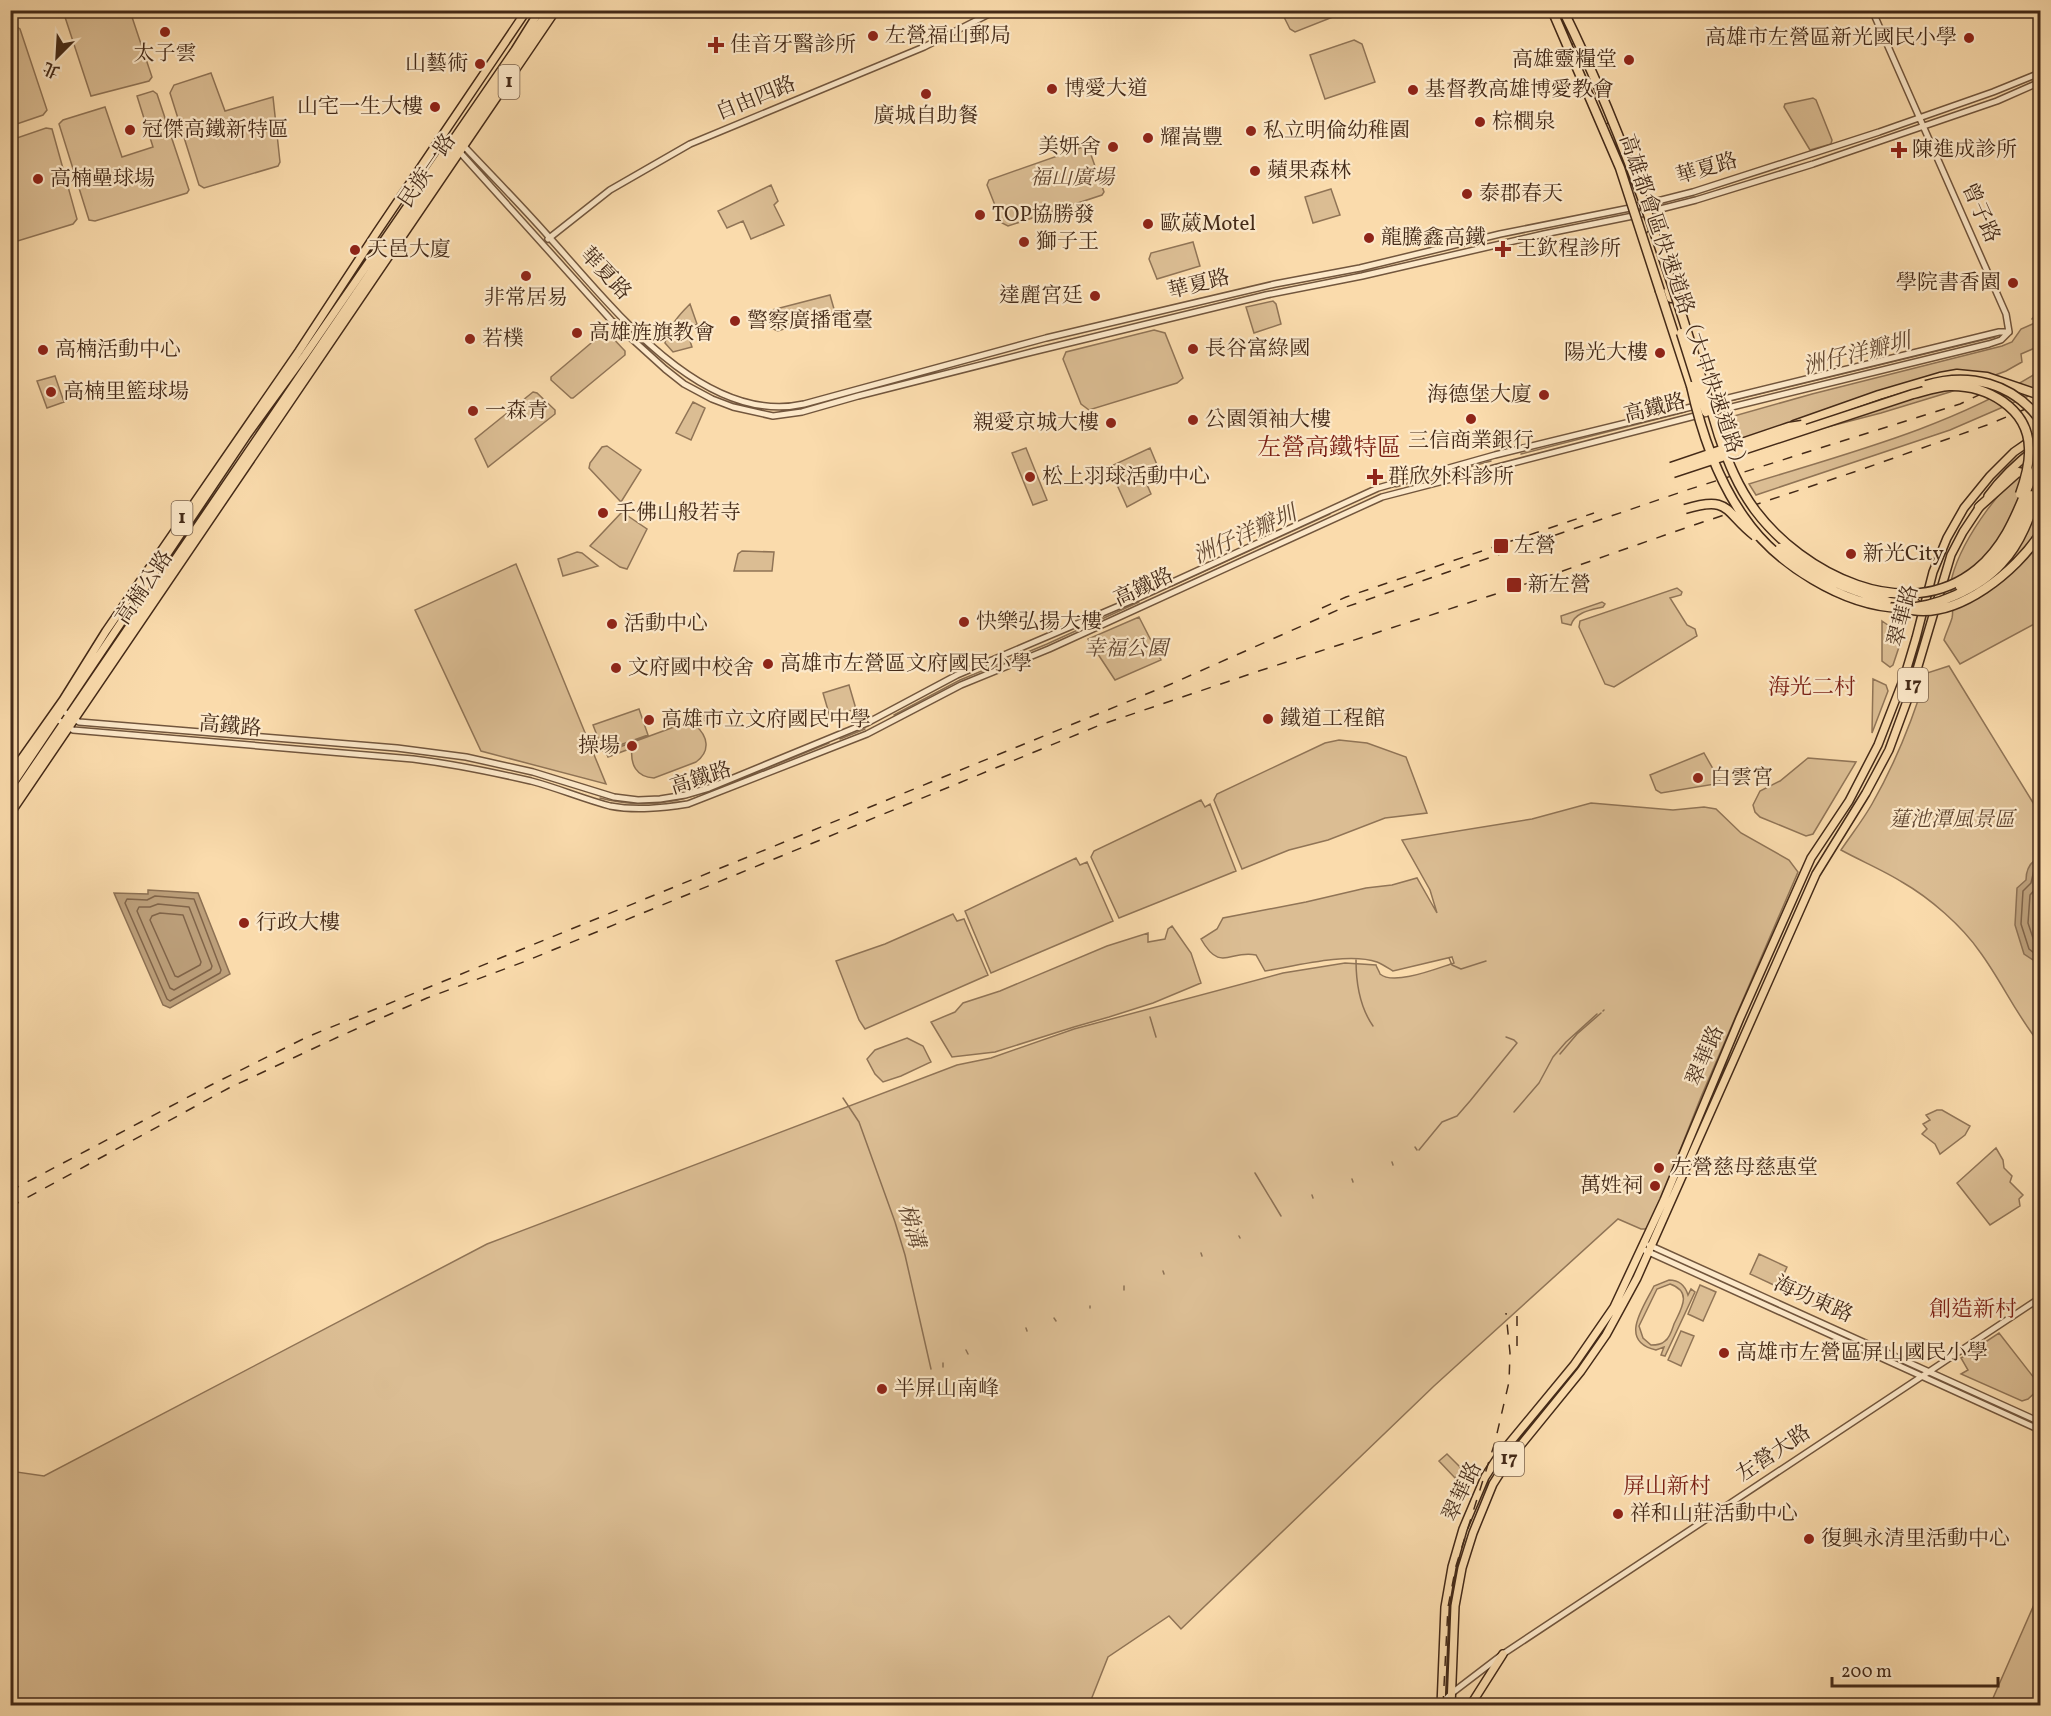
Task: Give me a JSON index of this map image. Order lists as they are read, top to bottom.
{
  "streets": {
    "highway": ["高雄都會區快速道路（大中快速道路）"],
    "main road": [
      "1",
      "民族一路",
      "高楠公路",
      "翠華路",
      "17"
    ],
    "street": [
      "自由四路",
      "華夏路",
      "曾子路",
      "高鐵路",
      "海功東路",
      "左營大路"
    ]
  },
  "crossings": [
    ["自由四路", "華夏路"],
    ["華夏路", "民族一路"],
    ["華夏路", "曾子路"],
    ["民族一路", "高楠公路"],
    ["曾子路", "高鐵路"],
    ["高鐵路", "高楠公路"],
    ["翠華路", "海功東路"],
    ["翠華路", "左營大路"],
    ["海功東路", "左營大路"]
  ],
  "districts": [
    "左營高鐵特區",
    "海光二村",
    "創造新村",
    "屏山新村"
  ],
  "water": ["洲仔洋瓣圳", "梯溝"],
  "parks": ["福山廣場", "幸福公園", "蓮池潭風景區"],
  "places": {
    "other": [
      "太子雲",
      "左營福山郵局",
      "高雄市左營區新光國民小學",
      "高雄靈糧堂",
      "山藝術",
      "博愛大道",
      "基督教高雄博愛教會",
      "廣城自助餐",
      "山宅一生大樓",
      "棕櫚泉",
      "冠傑高鐵新特區",
      "私立明倫幼稚園",
      "耀嵩豐",
      "美妍舍",
      "蘋果森林",
      "高楠壘球場",
      "泰郡春天",
      "TOP協勝發",
      "歐葳Motel",
      "龍騰鑫高鐵",
      "獅子王",
      "天邑大廈",
      "非常居易",
      "學院書香園",
      "達麗宮廷",
      "警察廣播電臺",
      "高雄旌旗教會",
      "若樸",
      "長谷富綠國",
      "高楠活動中心",
      "陽光大樓",
      "高楠里籃球場",
      "海德堡大廈",
      "一森青",
      "三信商業銀行",
      "公園領袖大樓",
      "親愛京城大樓",
      "松上羽球活動中心",
      "千佛山般若寺",
      "新光City",
      "快樂弘揚大樓",
      "活動中心",
      "高雄市左營區文府國民小學",
      "文府國中校舍",
      "鐵道工程館",
      "高雄市立文府國民中學",
      "操場",
      "白雲宮",
      "行政大樓",
      "左營慈母慈惠堂",
      "萬姓祠",
      "高雄市左營區屏山國民小學",
      "半屏山南峰",
      "祥和山莊活動中心",
      "復興永清里活動中心"
    ],
    "health": [
      "佳音牙醫診所",
      "陳進成診所",
      "王欽程診所",
      "群欣外科診所"
    ],
    "transit": ["左營", "新左營"]
  },
  "scale_bar": "200 m",
  "north": "bottom left"
}
